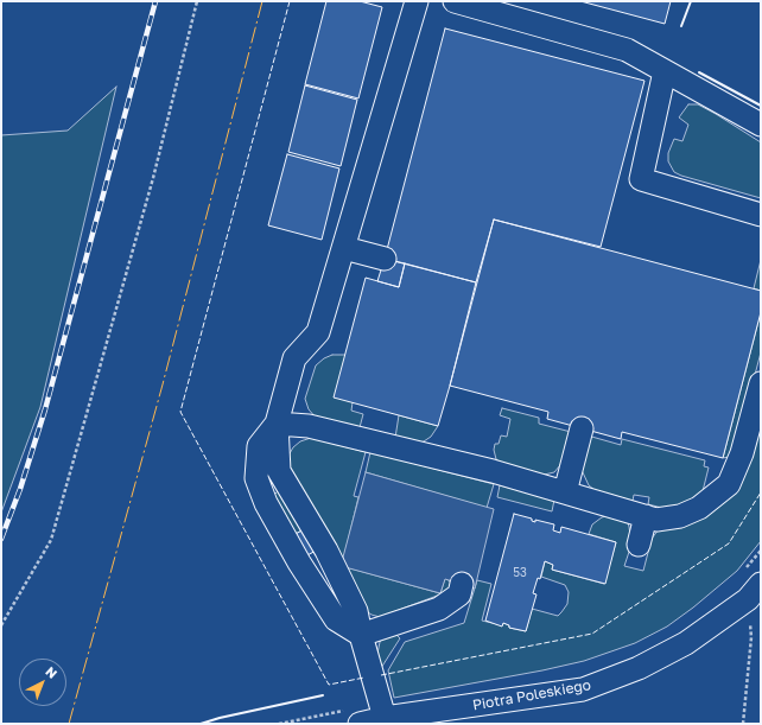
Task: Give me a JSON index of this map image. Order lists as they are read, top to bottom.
{
  "streets": {
    "street": ["Piotra Poleskiego"]
  },
  "house_numbers": ["53"],
  "north": "top right"
}
